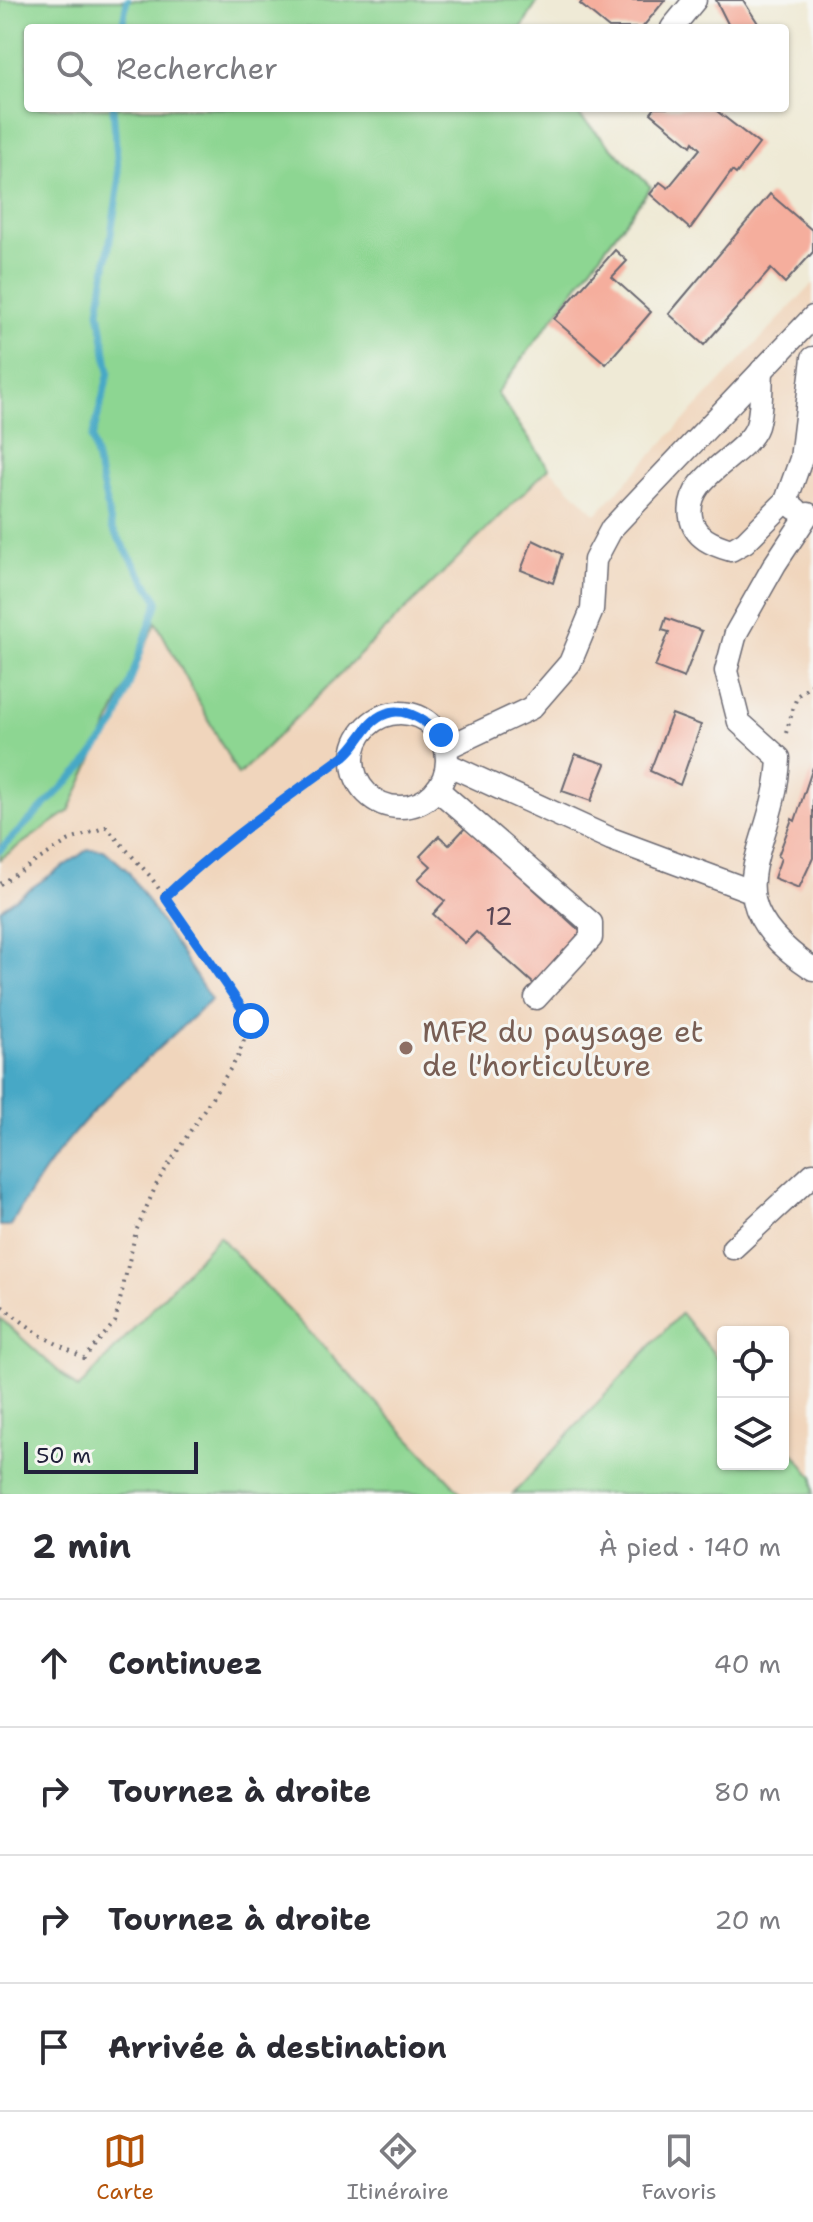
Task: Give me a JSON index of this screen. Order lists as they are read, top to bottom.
{
  "places": ["MFR du paysage et de l'horticulture"],
  "house_numbers": ["12"],
  "scale_bar": "50 m",
  "page": {
    "search": "Rechercher",
    "scale": "50 m",
    "heading": ["2 min", "À pied · 140 m"],
    "list": [
      ["Continuez", "40 m"],
      ["Tournez à droite", "80 m"],
      ["Tournez à droite", "20 m"],
      "Arrivée à destination"
    ],
    "nav": ["Carte", "Itinéraire", "Favoris"]
  }
}
